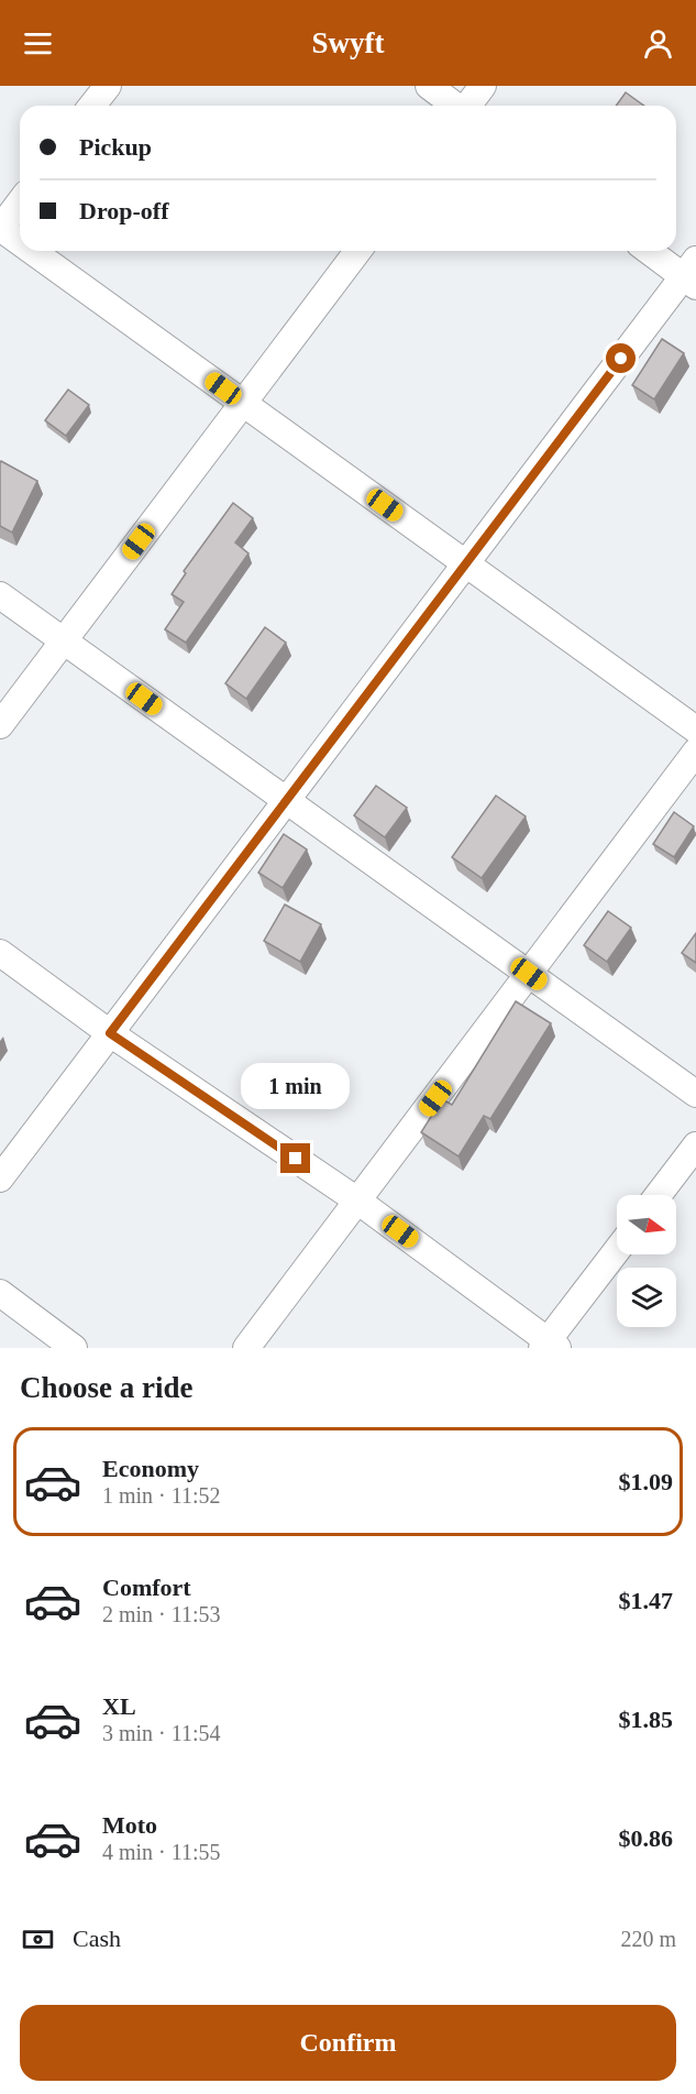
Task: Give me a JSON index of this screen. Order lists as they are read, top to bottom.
{
  "north": "right",
  "page": {
    "header": "Swyft",
    "banner": ["Pickup", "Drop-off"],
    "bubble": "1 min",
    "heading": "Choose a ride",
    "list": [
      {
        "name": "Economy",
        "note": "1 min · 11:52",
        "value": "$1.09"
      },
      {
        "name": "Comfort",
        "note": "2 min · 11:53",
        "value": "$1.47"
      },
      {
        "name": "XL",
        "note": "3 min · 11:54",
        "value": "$1.85"
      },
      {
        "name": "Moto",
        "note": "4 min · 11:55",
        "value": "$0.86"
      }
    ],
    "pay": ["Cash", "220 m"],
    "buttons": "Confirm"
  }
}
